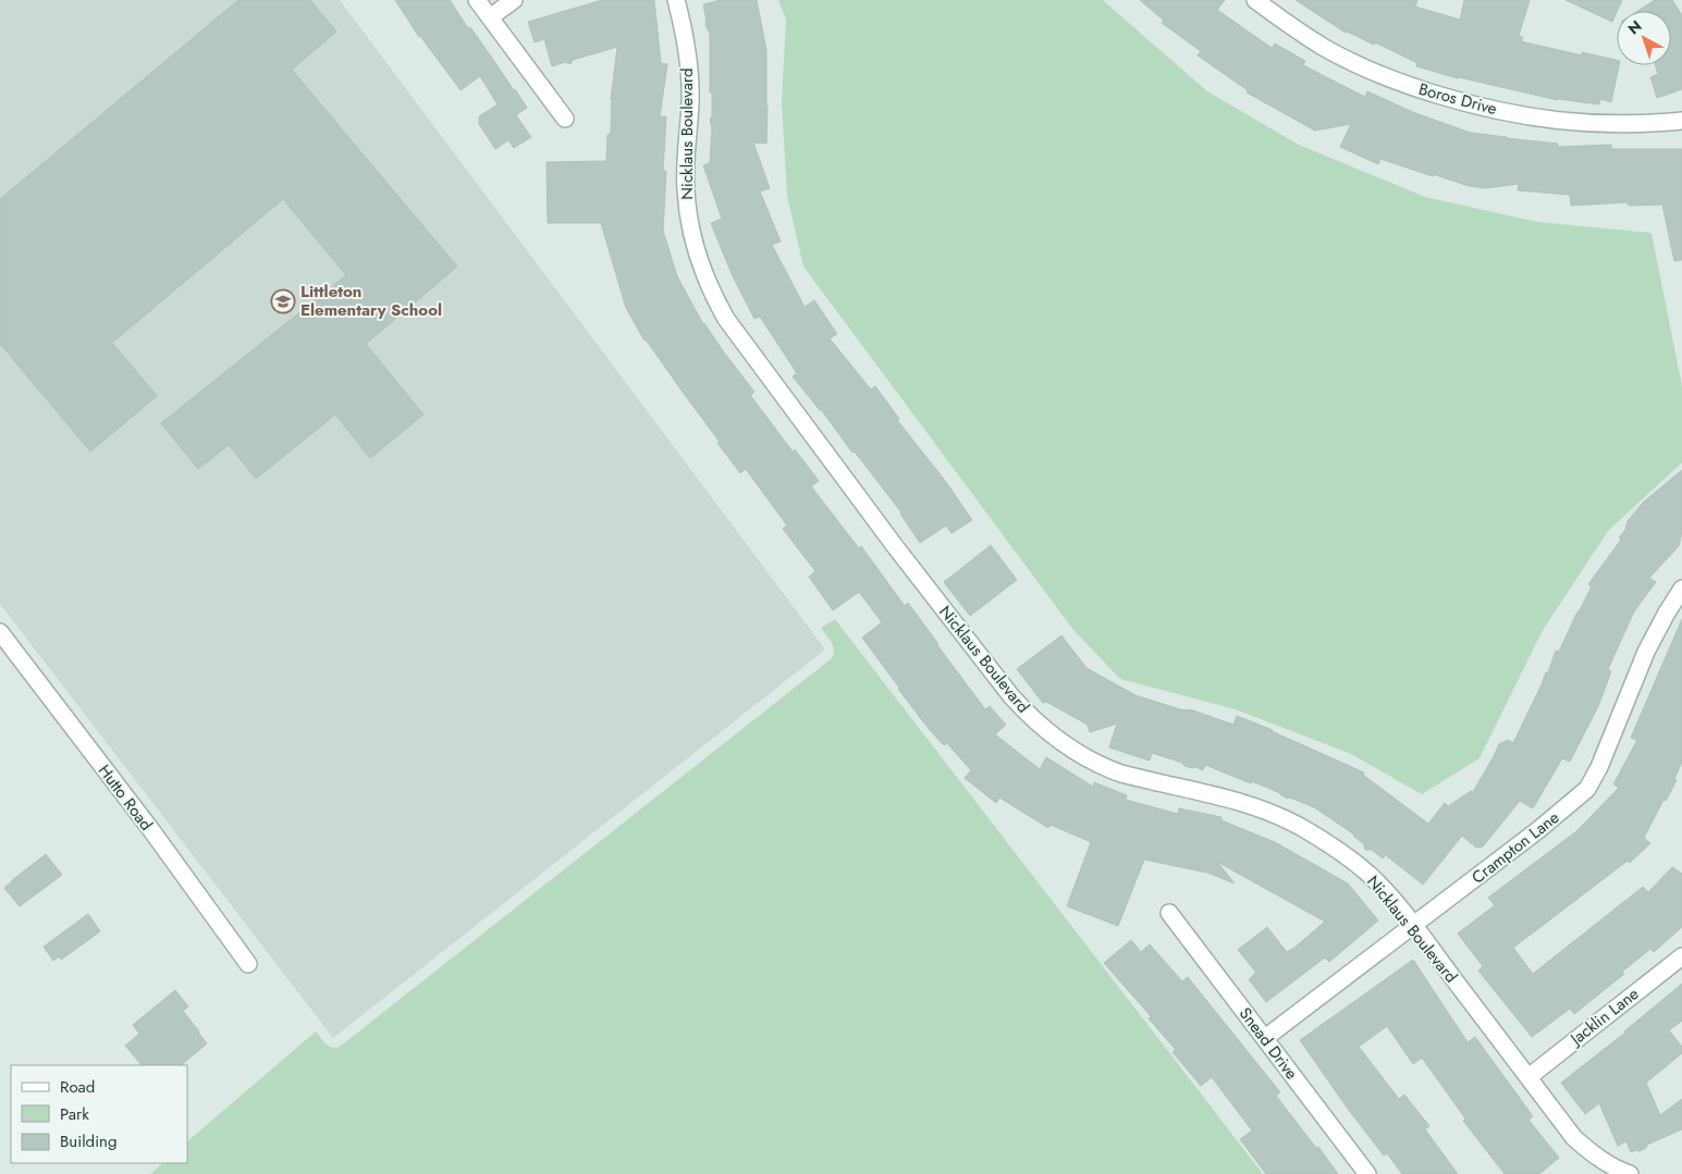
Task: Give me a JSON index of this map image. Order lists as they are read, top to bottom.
{
  "streets": {
    "street": [
      "Boros Drive",
      "Nicklaus Boulevard",
      "Hutto Road",
      "Crampton Lane",
      "Jacklin Lane",
      "Snead Drive"
    ]
  },
  "crossings": [
    ["Nicklaus Boulevard", "Crampton Lane"],
    ["Nicklaus Boulevard", "Jacklin Lane"],
    ["Crampton Lane", "Snead Drive"]
  ],
  "places": {
    "school or university": ["Littleton Elementary School"]
  },
  "legend": ["Road", "Park", "Building"],
  "north": "top left"
}
